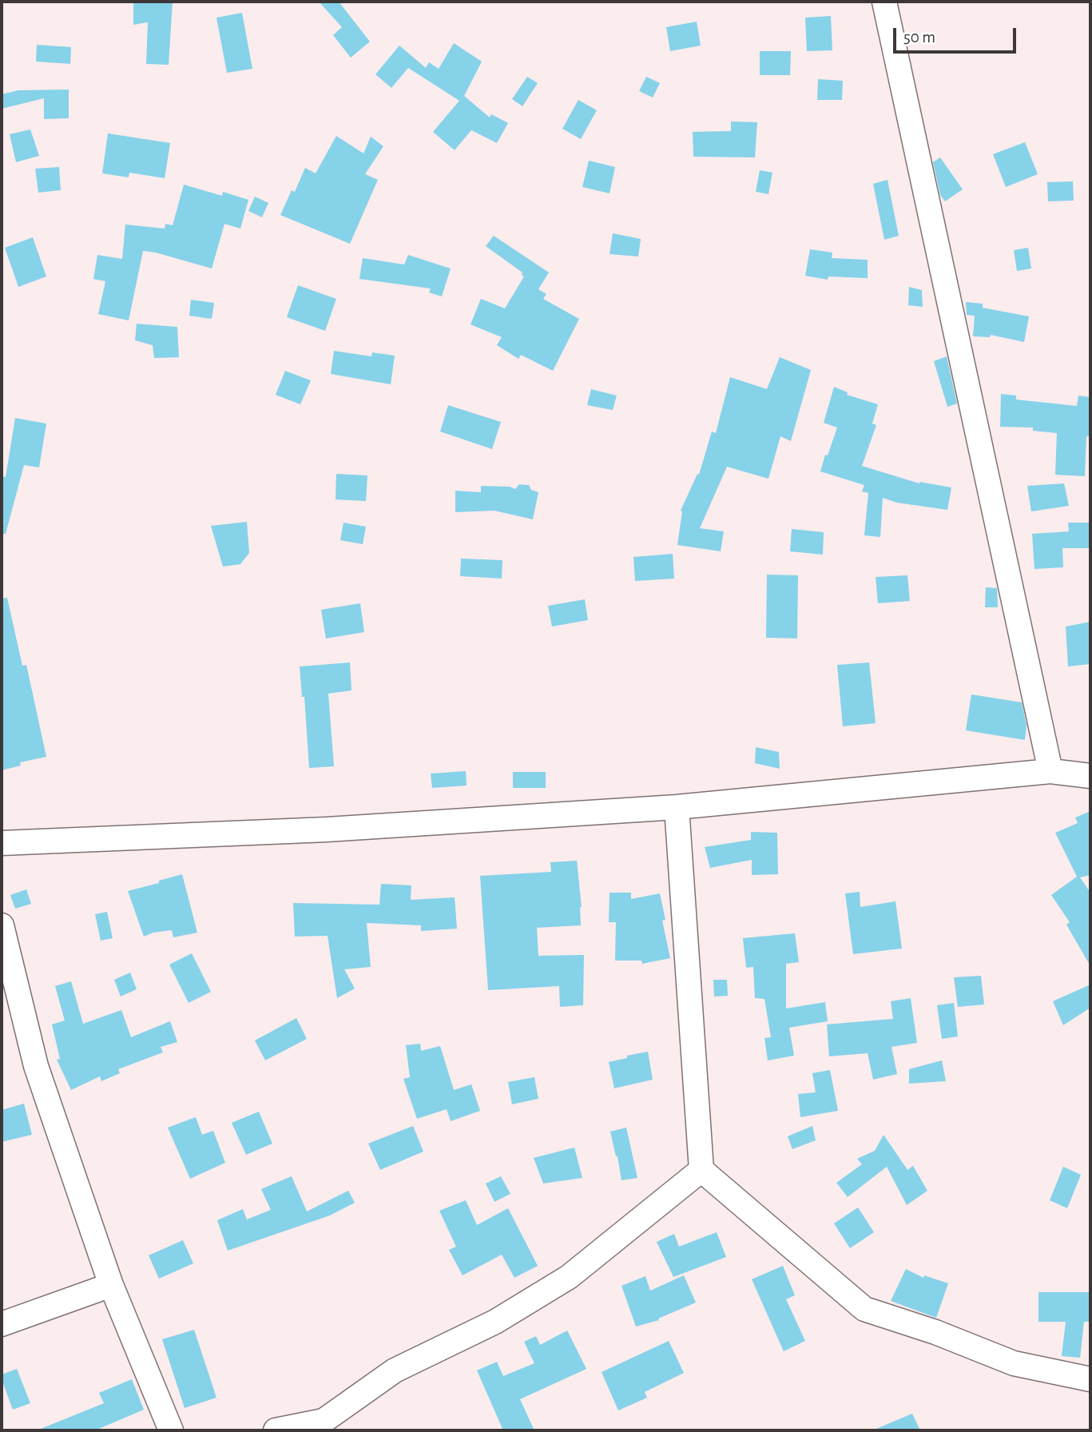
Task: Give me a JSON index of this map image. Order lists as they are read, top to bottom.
{
  "scale_bar": "50 m"
}
